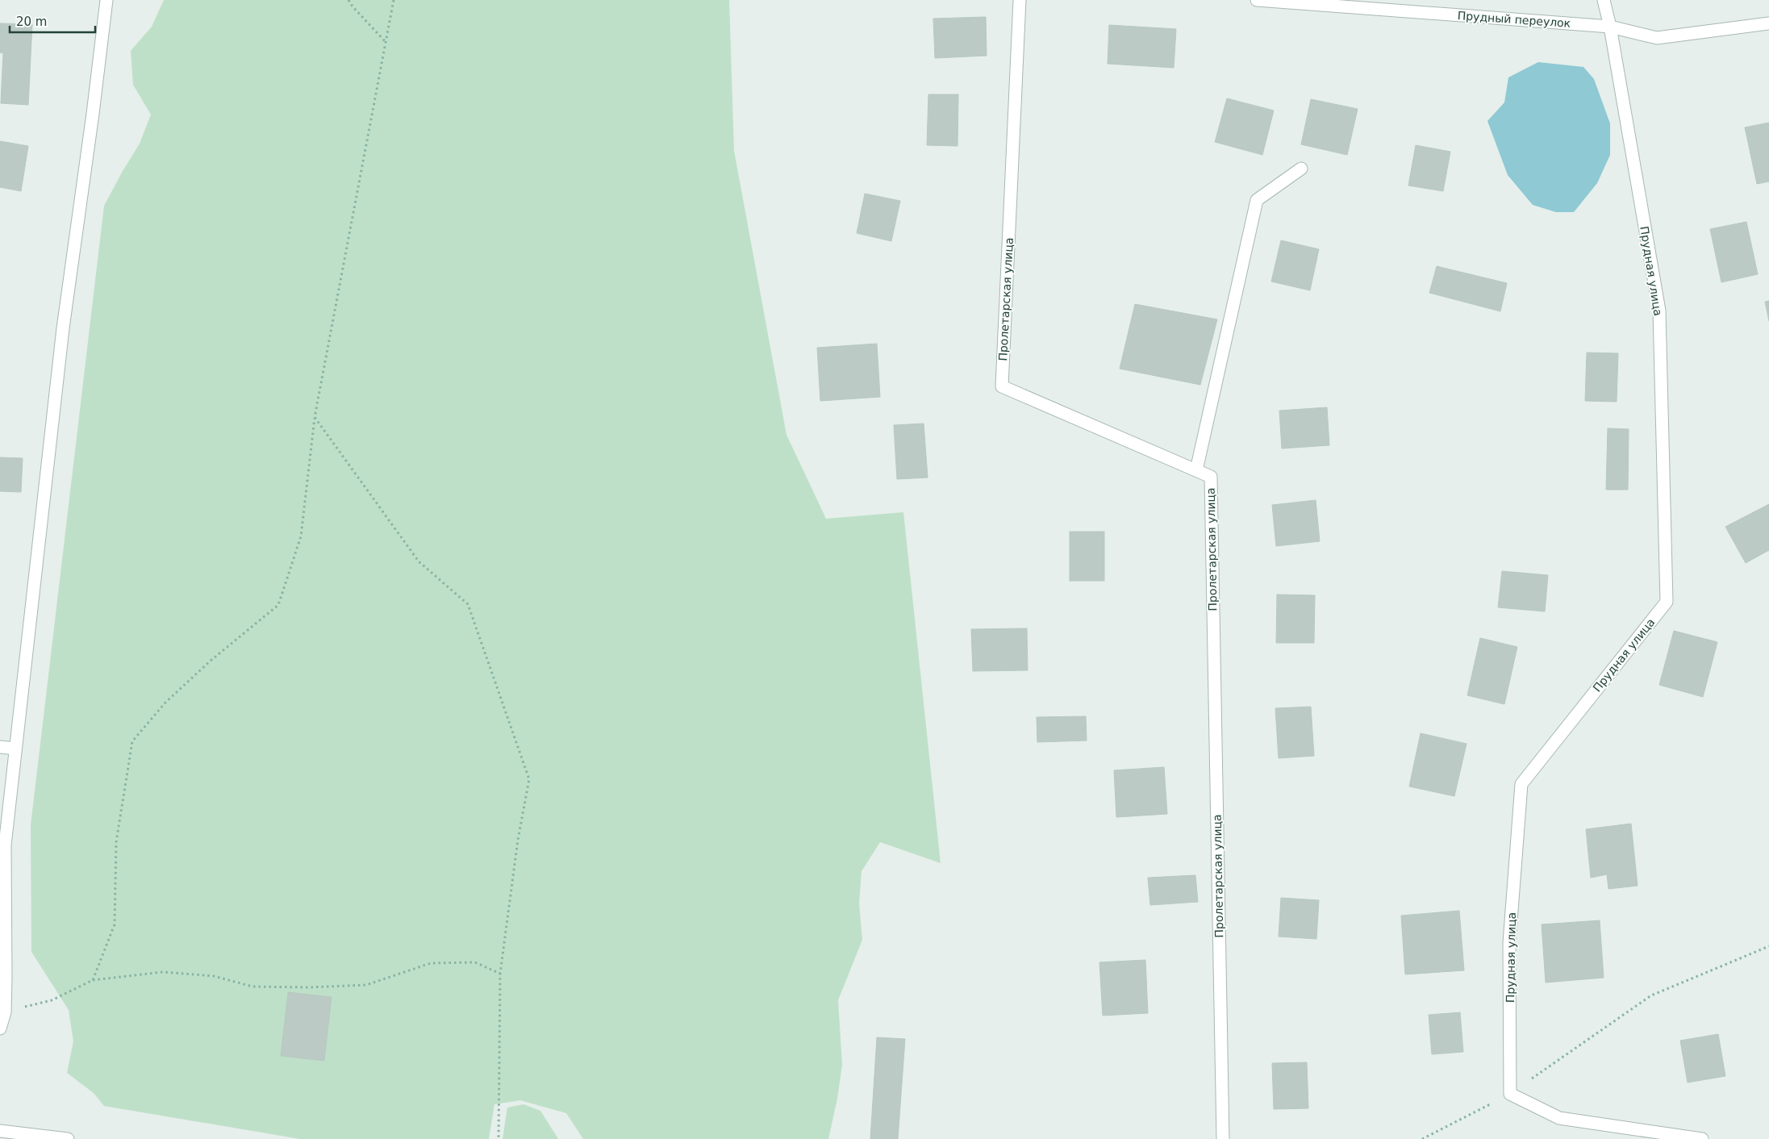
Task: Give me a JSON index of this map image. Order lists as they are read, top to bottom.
{
  "streets": {
    "street": ["Прудный переулок", "Прудная улица", "Пролетарская улица"]
  },
  "crossings": [
    ["Прудный переулок", "Прудная улица"]
  ],
  "scale_bar": "20 m"
}
